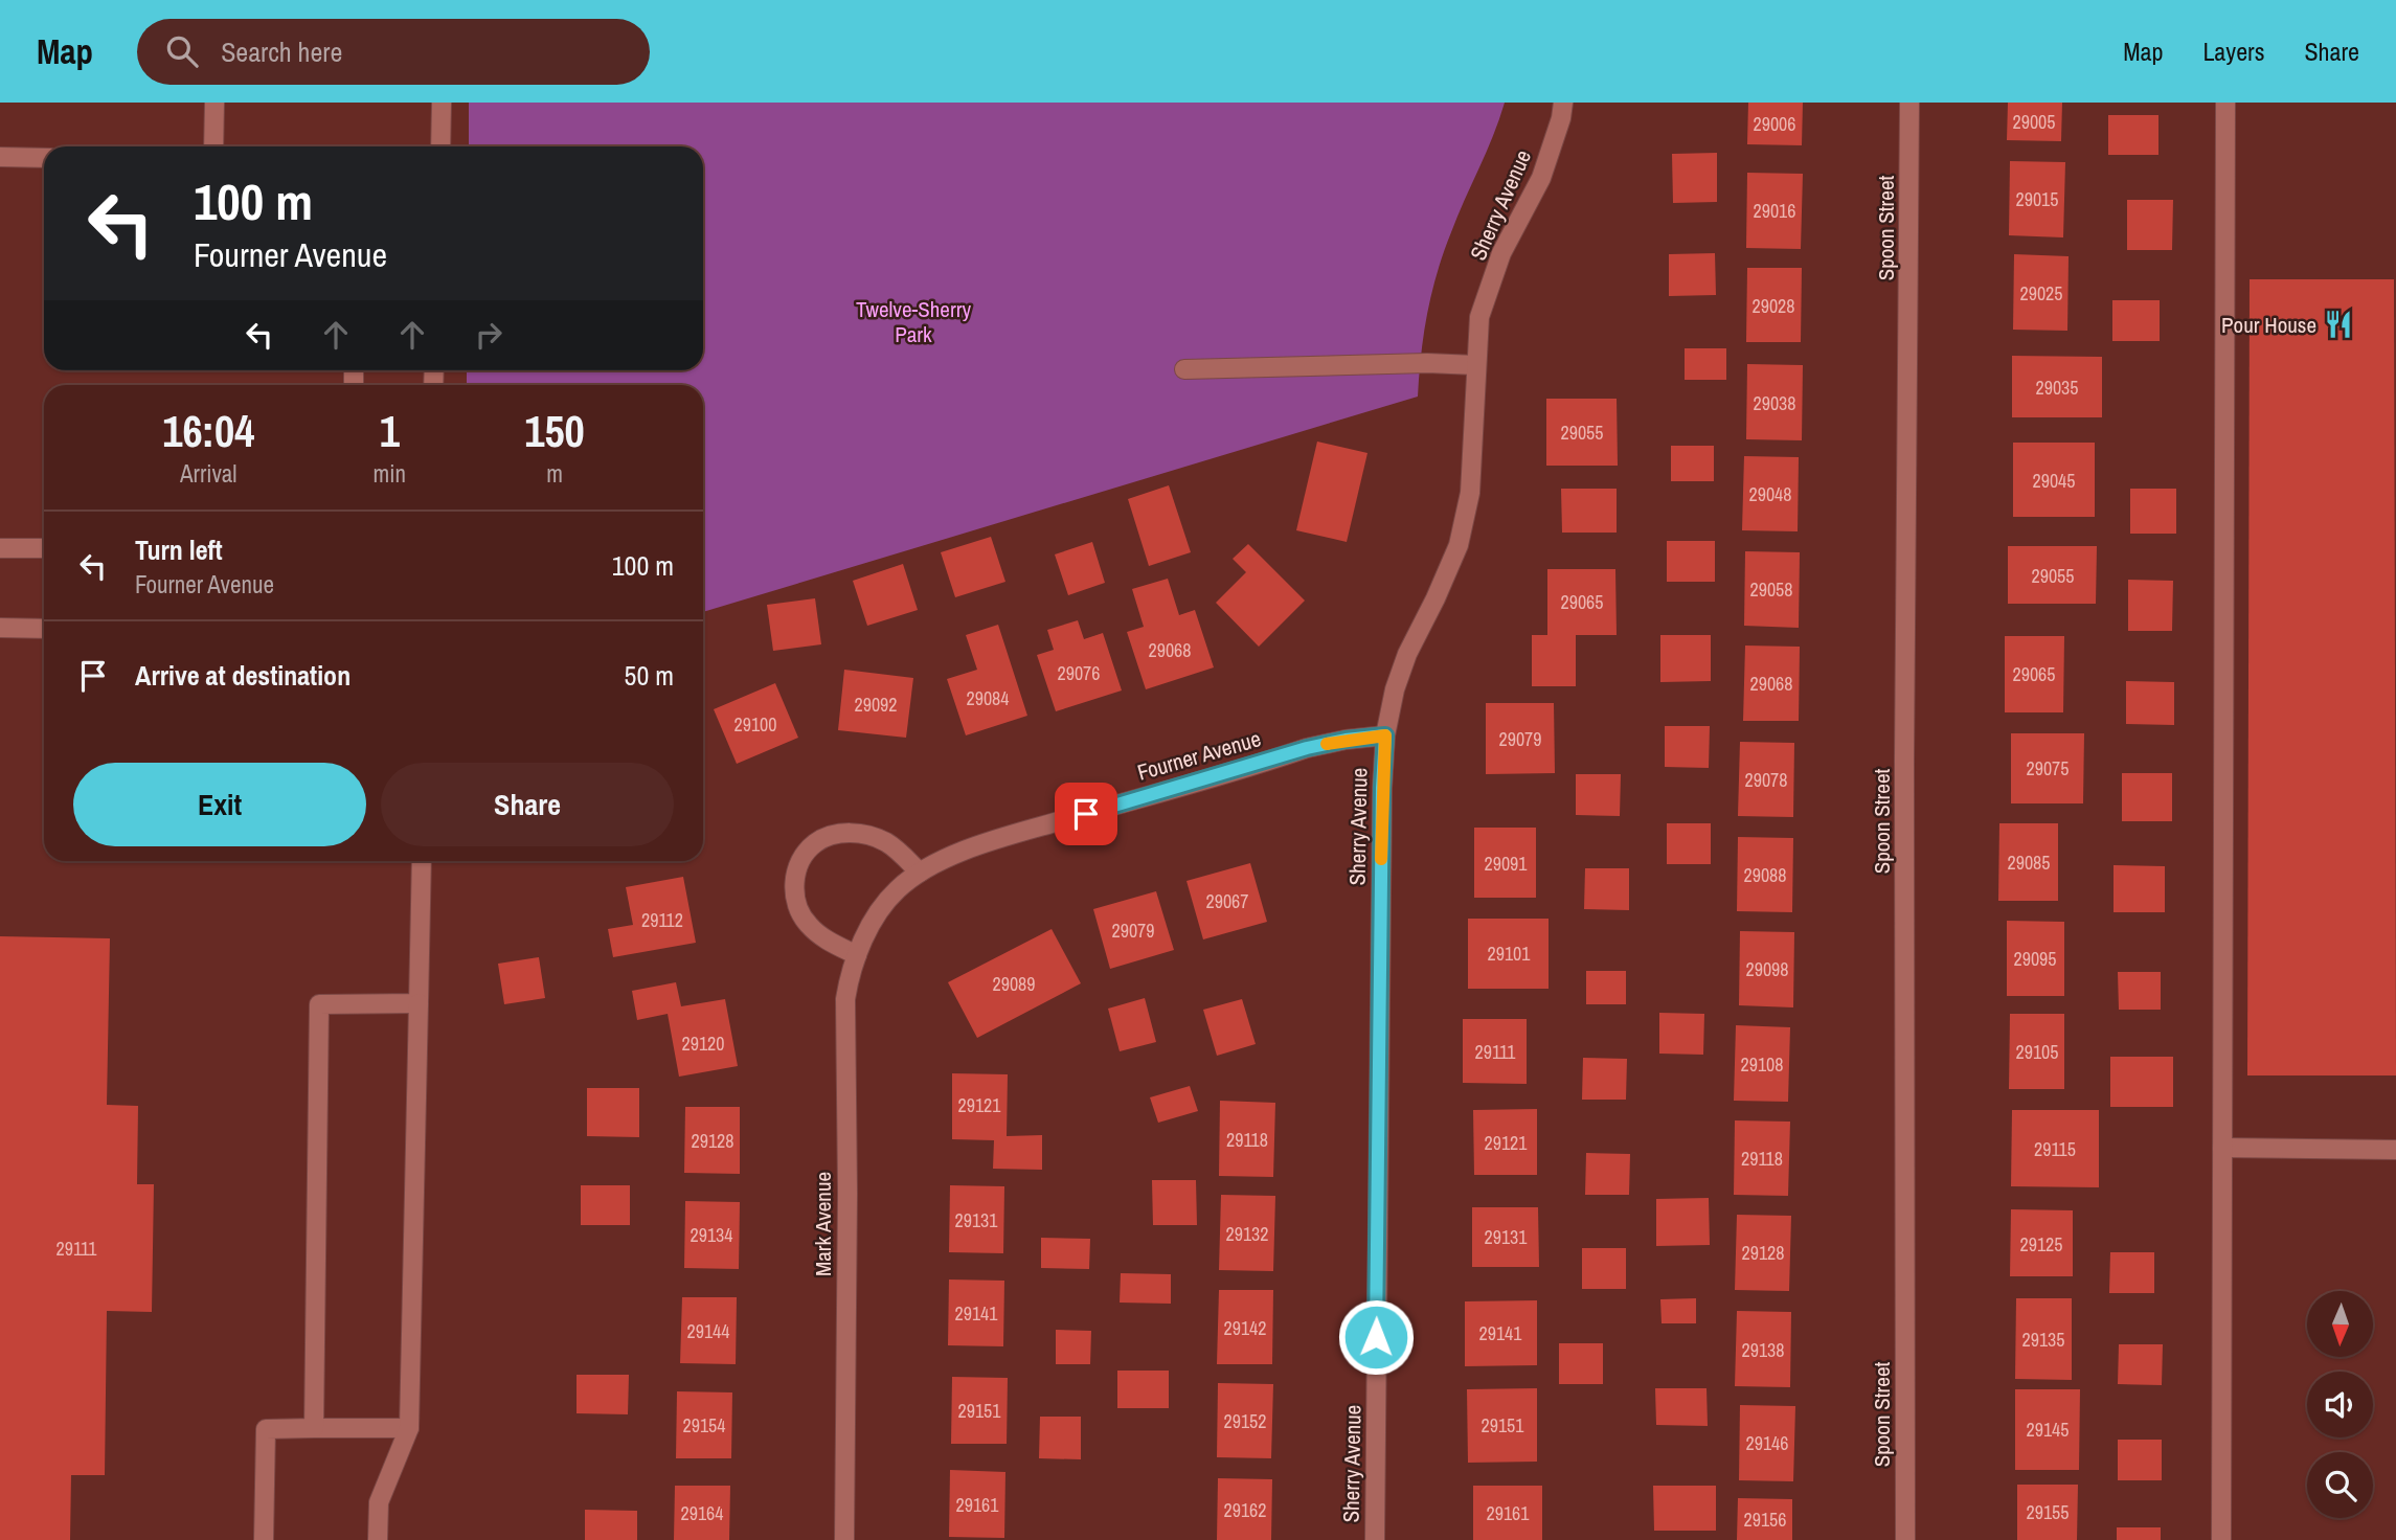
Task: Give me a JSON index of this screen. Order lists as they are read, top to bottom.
{
  "streets": {
    "street": [
      "Sherry Avenue",
      "Spoon Street",
      "Fourner Avenue",
      "Mark Avenue"
    ]
  },
  "crossings": [
    ["Sherry Avenue", "Fourner Avenue"],
    ["Fourner Avenue", "Mark Avenue"]
  ],
  "parks": ["Twelve-Sherry Park"],
  "places": {
    "restaurant": ["Pour House"]
  },
  "house_numbers": [
    "29005",
    "29006",
    "29015",
    "29016",
    "29025",
    "29028",
    "29035",
    "29038",
    "29055",
    "29045",
    "29048",
    "29055",
    "29058",
    "29065",
    "29068",
    "29076",
    "29065",
    "29068",
    "29084",
    "29092",
    "29100",
    "29079",
    "29075",
    "29078",
    "29085",
    "29091",
    "29088",
    "29067",
    "29112",
    "29079",
    "29101",
    "29095",
    "29098",
    "29089",
    "29120",
    "29111",
    "29105",
    "29108",
    "29121",
    "29118",
    "29128",
    "29121",
    "29115",
    "29118",
    "29131",
    "29132",
    "29134",
    "29131",
    "29125",
    "29111",
    "29128",
    "29141",
    "29142",
    "29144",
    "29141",
    "29135",
    "29138",
    "29151",
    "29152",
    "29154",
    "29151",
    "29145",
    "29146",
    "29161",
    "29162",
    "29155",
    "29164",
    "29161",
    "29156"
  ],
  "north": "bottom",
  "page": {
    "header": "Map",
    "search": "Search here",
    "nav": ["Map", "Layers", "Share"],
    "turn": ["100 m", "Fourner Avenue"],
    "eta": [
      "16:04",
      "Arrival",
      "1",
      "min",
      "150",
      "m"
    ],
    "list": [
      {
        "name": "Turn left",
        "note": "Fourner Avenue",
        "value": "100 m"
      },
      {
        "name": "Arrive at destination",
        "value": "50 m"
      }
    ],
    "buttons": ["Exit", "Share"]
  }
}
